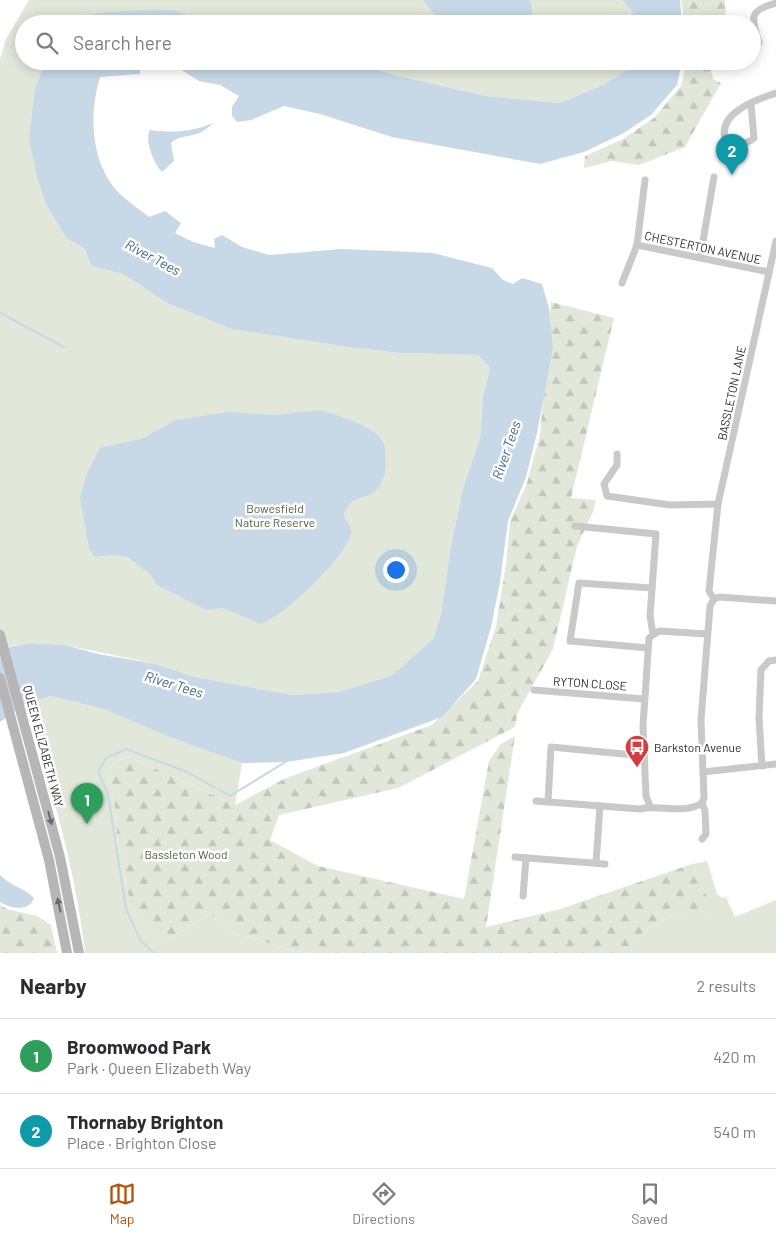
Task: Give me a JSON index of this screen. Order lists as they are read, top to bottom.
{
  "streets": {
    "street": [
      "CHESTERTON AVENUE",
      "BASSLETON LANE",
      "RYTON CLOSE",
      "QUEEN ELIZABETH WAY"
    ]
  },
  "crossings": [
    ["CHESTERTON AVENUE", "BASSLETON LANE"]
  ],
  "water": ["River Tees"],
  "parks": ["Bowesfield Nature Reserve", "Bassleton Wood"],
  "places": {
    "bus stop": ["Barkston Avenue"]
  },
  "page": {
    "search": "Search here",
    "pins": ["2", "1"],
    "heading": ["Nearby", "2 results"],
    "list": [
      {
        "mark": "1",
        "name": "Broomwood Park",
        "note": "Park · Queen Elizabeth Way",
        "value": "420 m"
      },
      {
        "mark": "2",
        "name": "Thornaby Brighton",
        "note": "Place · Brighton Close",
        "value": "540 m"
      }
    ],
    "nav": ["Map", "Directions", "Saved"]
  }
}
